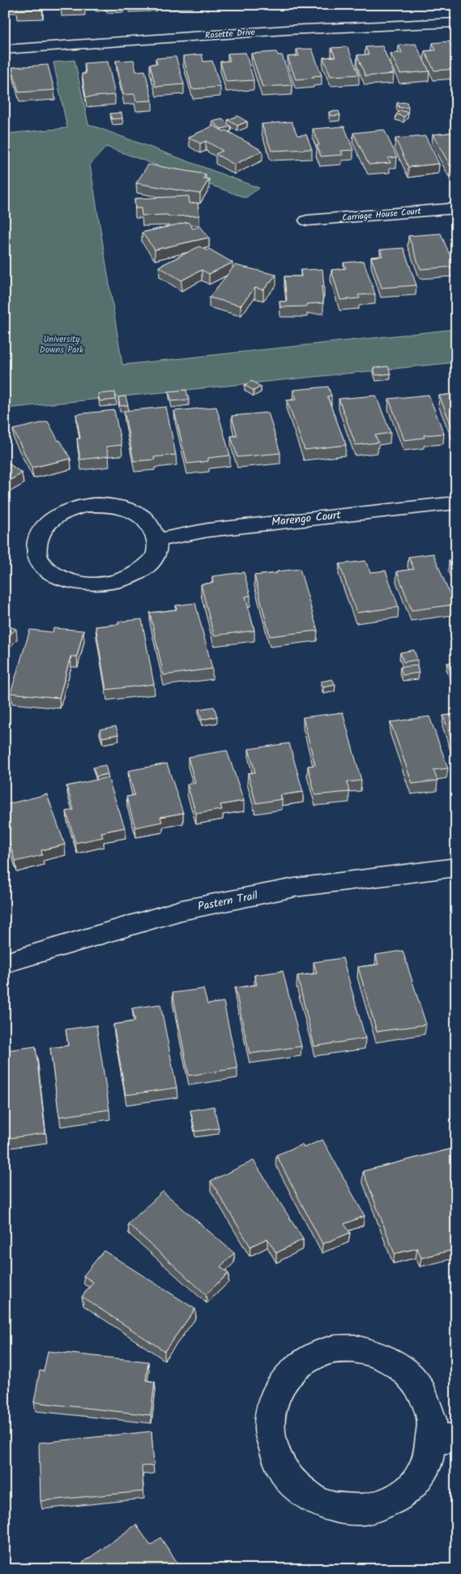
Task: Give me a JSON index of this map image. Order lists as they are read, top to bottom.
{
  "streets": {
    "street": [
      "Rosette Drive",
      "Carriage House Court",
      "Marengo Court",
      "Pastern Trail"
    ]
  },
  "parks": ["University Downs Park"]
}
